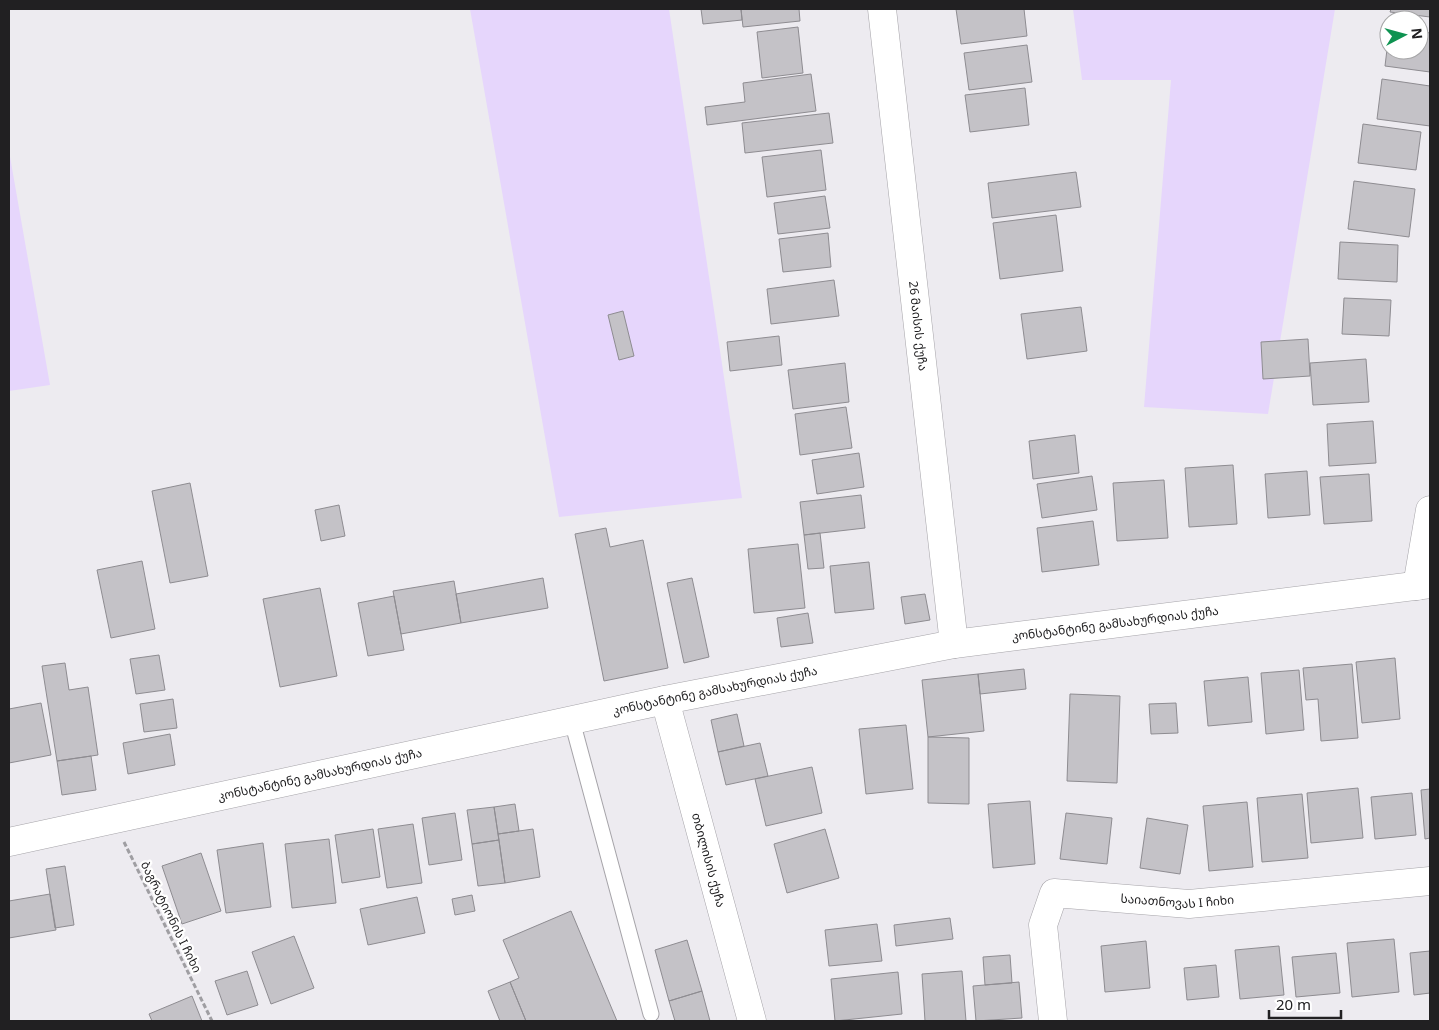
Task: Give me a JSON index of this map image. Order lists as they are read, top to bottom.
{
  "streets": {
    "street": [
      "26 მაისის ქუჩა",
      "კონსტანტინე გამსახურდიას ქუჩა",
      "თბილისის ქუჩა",
      "საიათნოვას I ჩიხი"
    ],
    "path": ["ბაგრატიონის I ჩიხი"]
  },
  "crossings": [
    ["26 მაისის ქუჩა", "კონსტანტინე გამსახურდიას ქუჩა"],
    ["კონსტანტინე გამსახურდიას ქუჩა", "თბილისის ქუჩა"],
    ["კონსტანტინე გამსახურდიას ქუჩა", "ბაგრატიონის I ჩიხი"]
  ],
  "scale_bar": "20 m",
  "north": "right"
}
